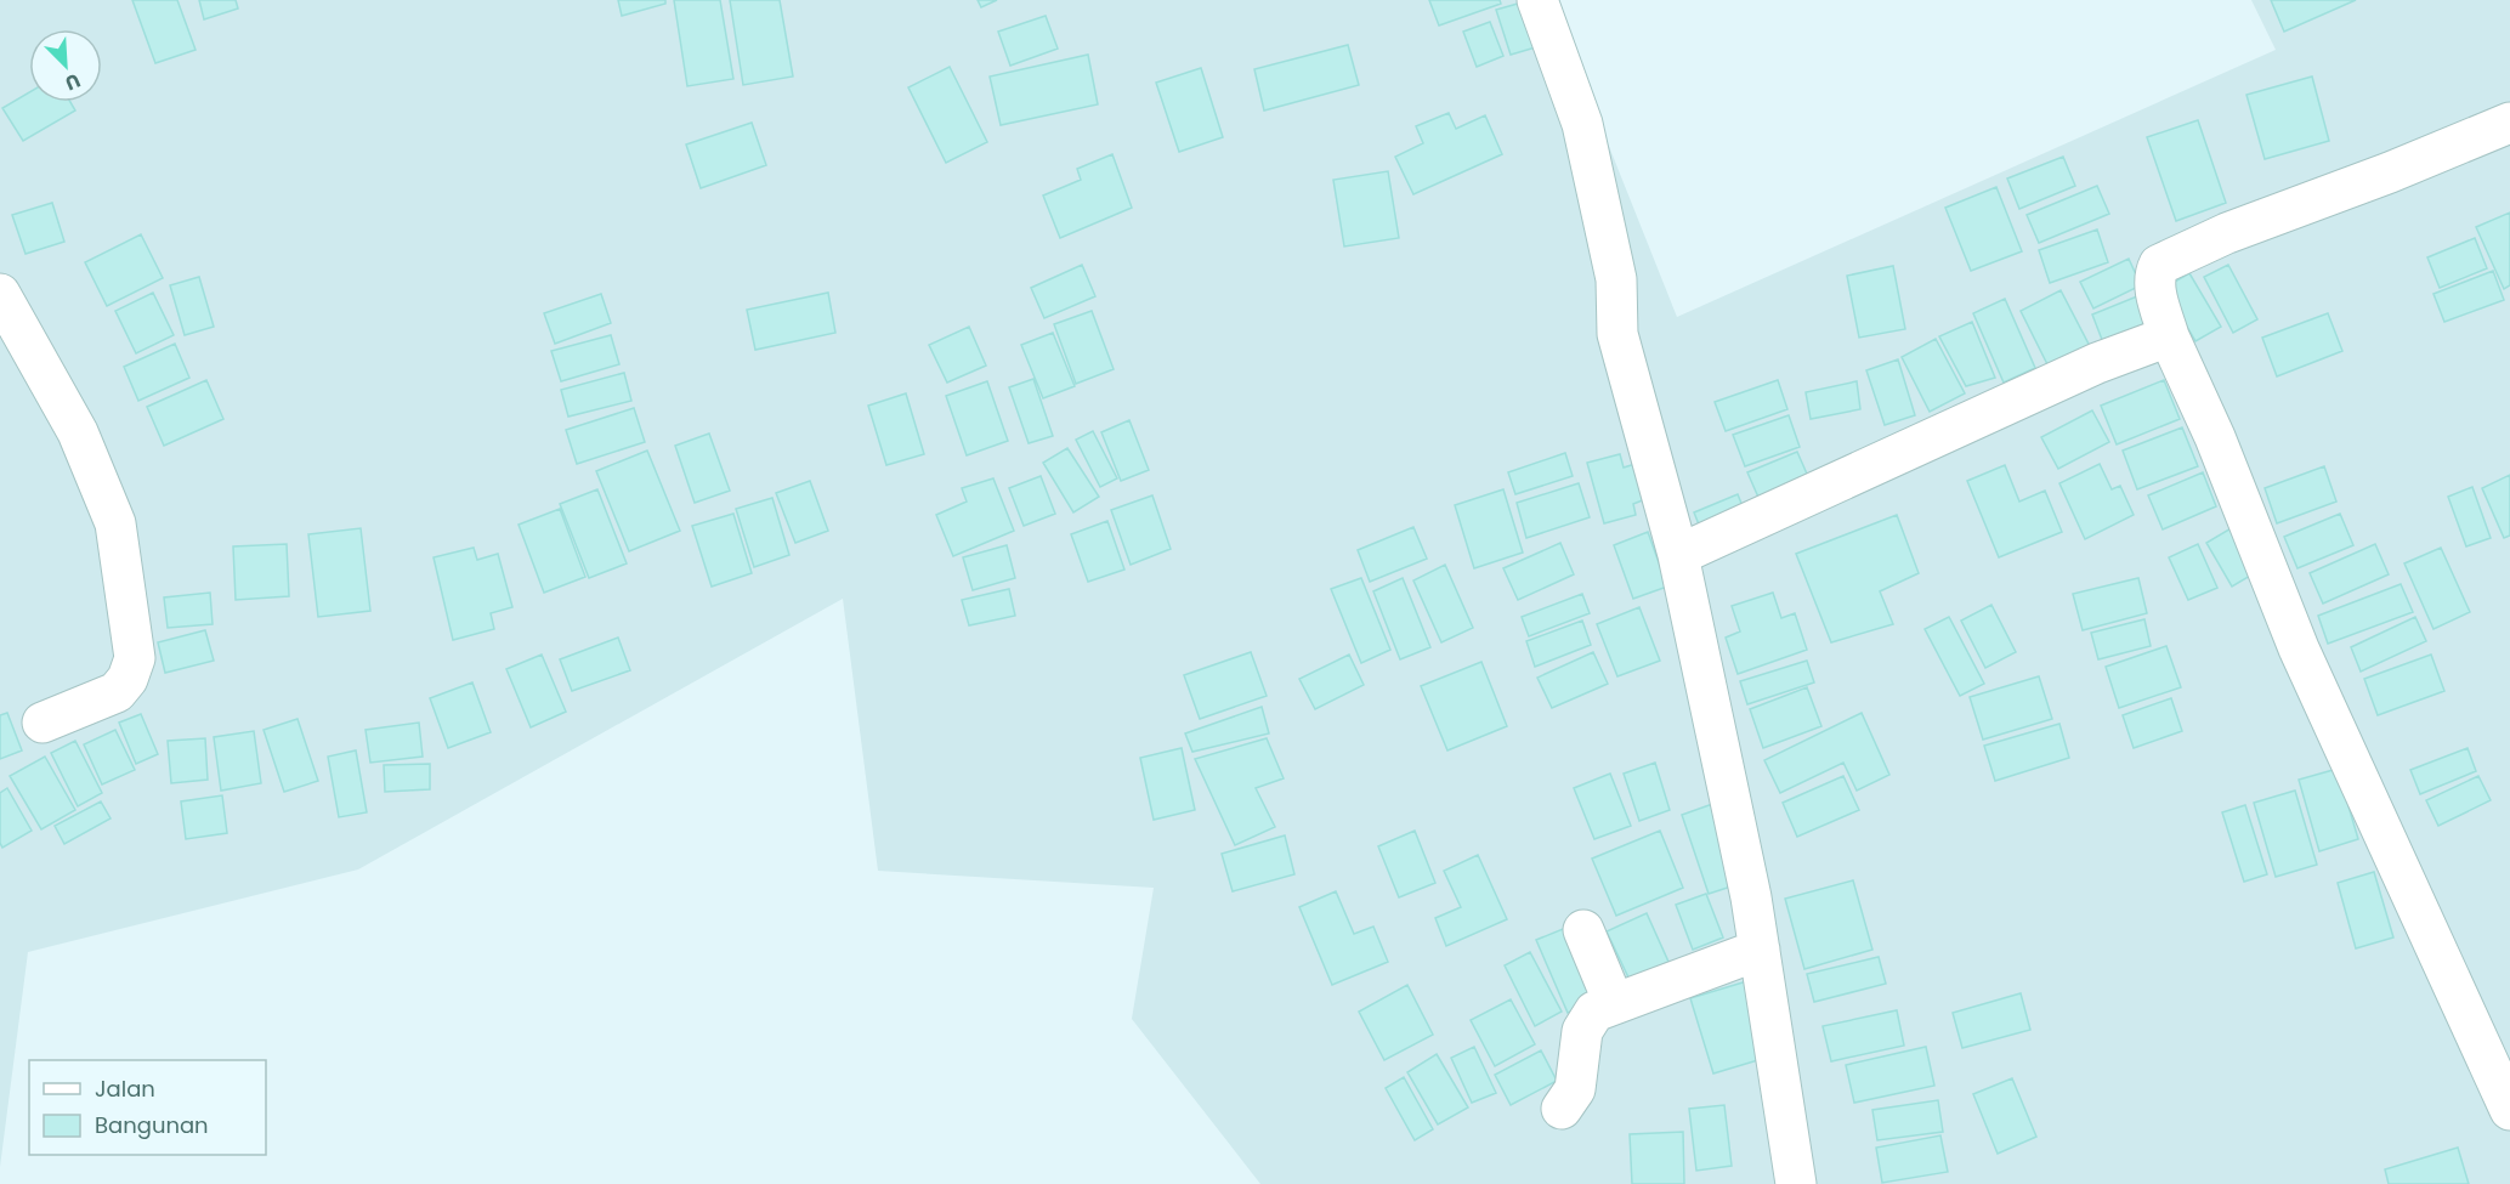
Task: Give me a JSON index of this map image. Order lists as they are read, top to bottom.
{
  "legend": ["Jalan", "Bangunan"],
  "north": "bottom right"
}
